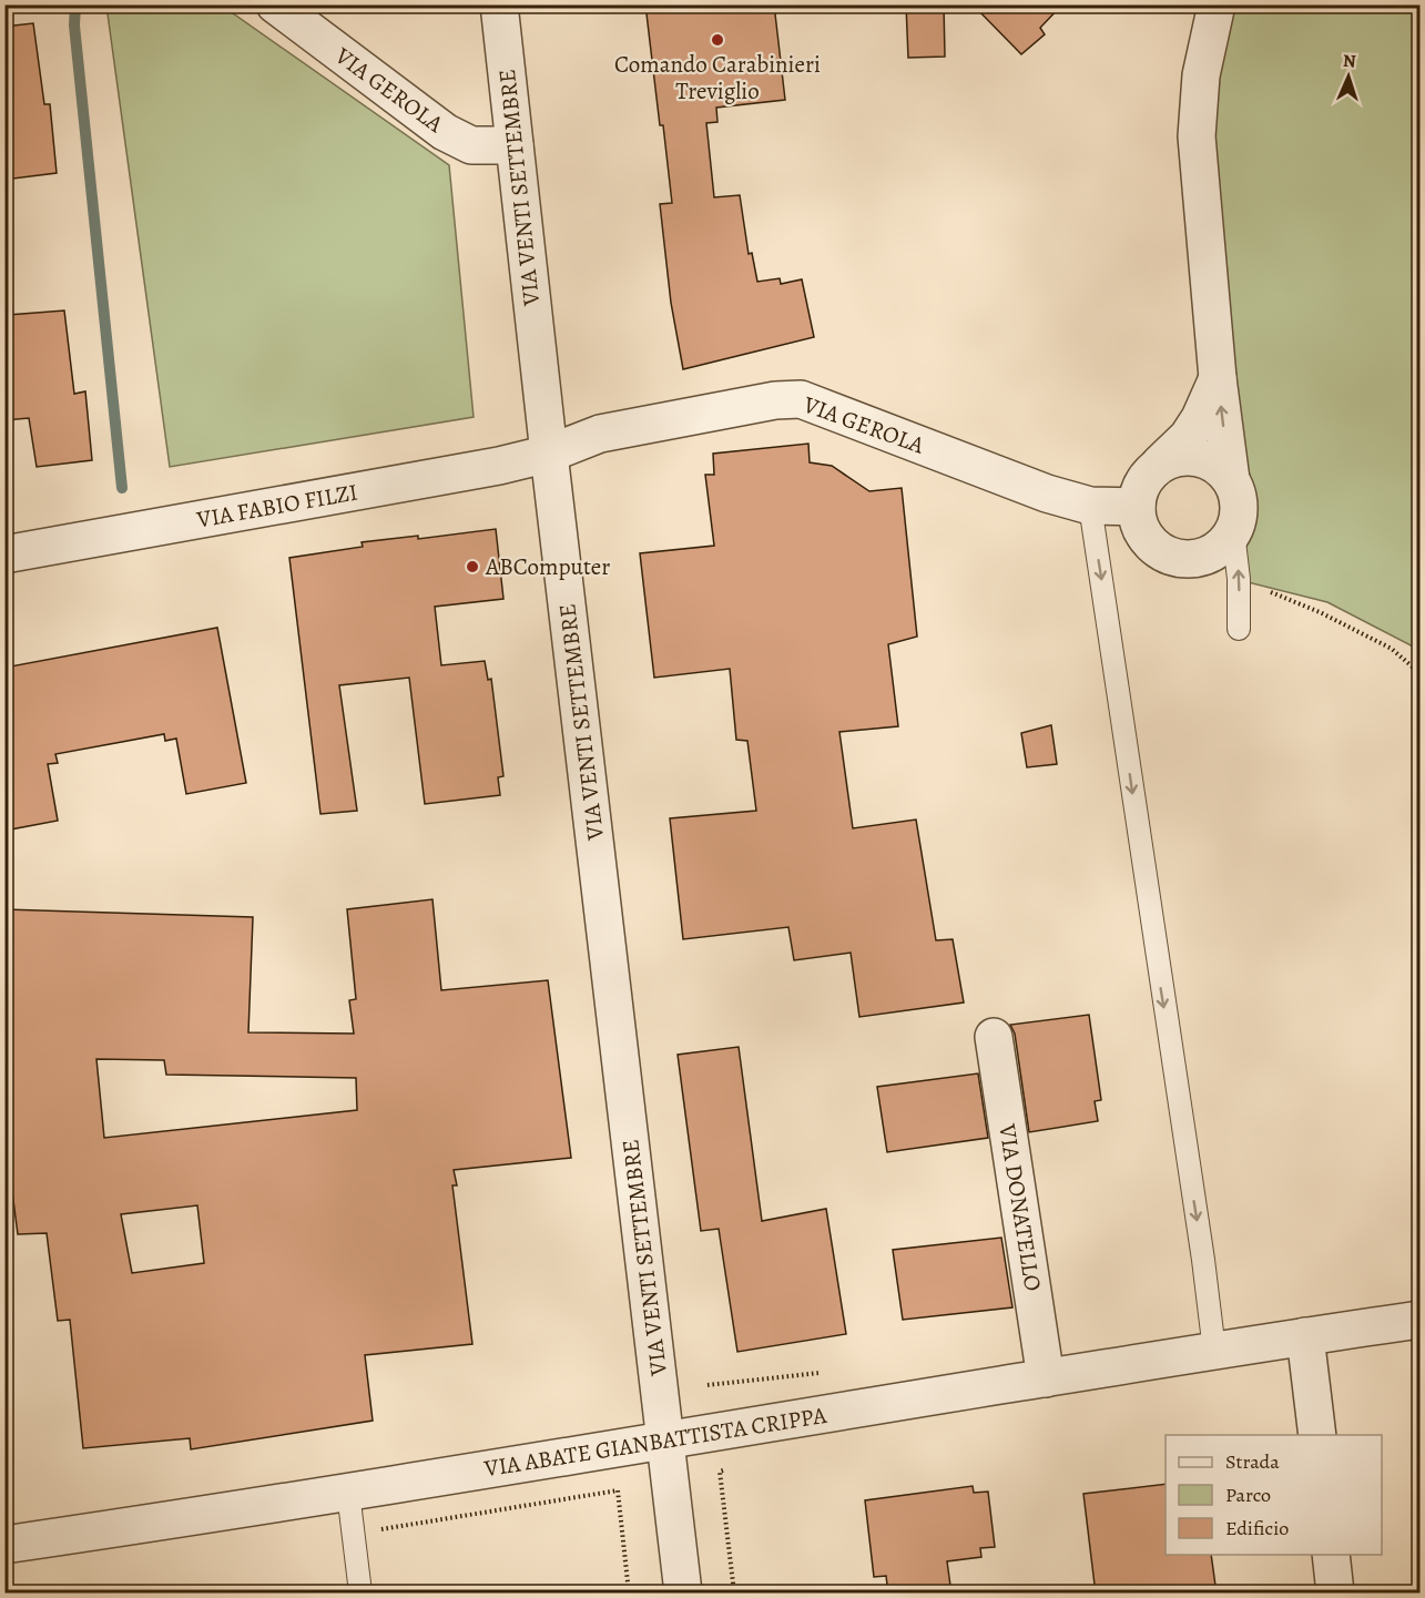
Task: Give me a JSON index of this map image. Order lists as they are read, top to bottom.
{
  "streets": {
    "street": [
      "VIA GEROLA",
      "VIA VENTI SETTEMBRE",
      "VIA FABIO FILZI",
      "VIA DONATELLO",
      "VIA ABATE GIANBATTISTA CRIPPA"
    ]
  },
  "crossings": [
    ["VIA GEROLA", "VIA VENTI SETTEMBRE"],
    ["VIA GEROLA", "VIA FABIO FILZI"],
    ["VIA VENTI SETTEMBRE", "VIA FABIO FILZI"],
    ["VIA VENTI SETTEMBRE", "VIA ABATE GIANBATTISTA CRIPPA"],
    ["VIA DONATELLO", "VIA ABATE GIANBATTISTA CRIPPA"]
  ],
  "places": ["Comando Carabinieri Treviglio", "ABComputer"],
  "legend": ["Strada", "Parco", "Edificio"],
  "north": "top"
}
